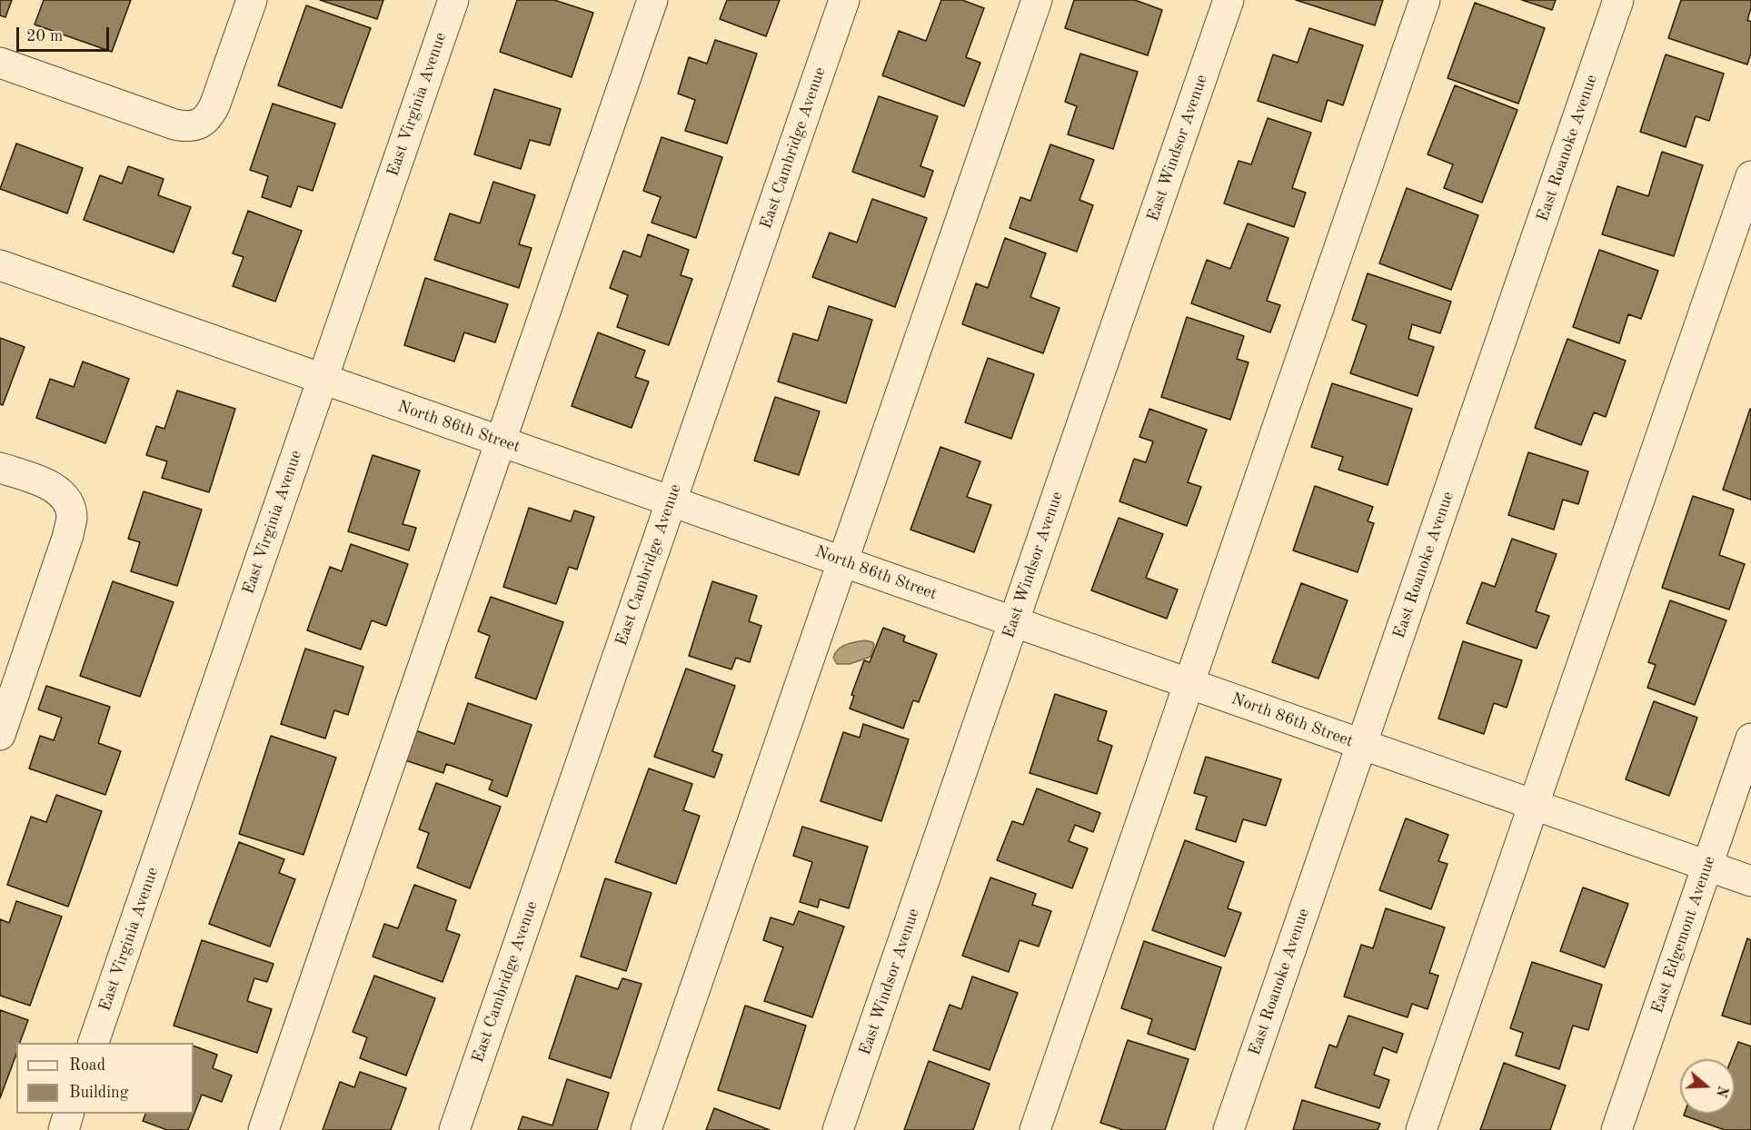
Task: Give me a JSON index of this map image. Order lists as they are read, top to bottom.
{
  "streets": {
    "street": [
      "East Virginia Avenue",
      "East Cambridge Avenue",
      "East Windsor Avenue",
      "East Roanoke Avenue",
      "North 86th Street",
      "East Edgemont Avenue"
    ]
  },
  "crossings": [
    ["East Virginia Avenue", "North 86th Street"],
    ["East Cambridge Avenue", "North 86th Street"],
    ["East Windsor Avenue", "North 86th Street"],
    ["East Roanoke Avenue", "North 86th Street"],
    ["North 86th Street", "East Edgemont Avenue"]
  ],
  "legend": ["Road", "Building"],
  "scale_bar": "20 m",
  "north": "right"
}
